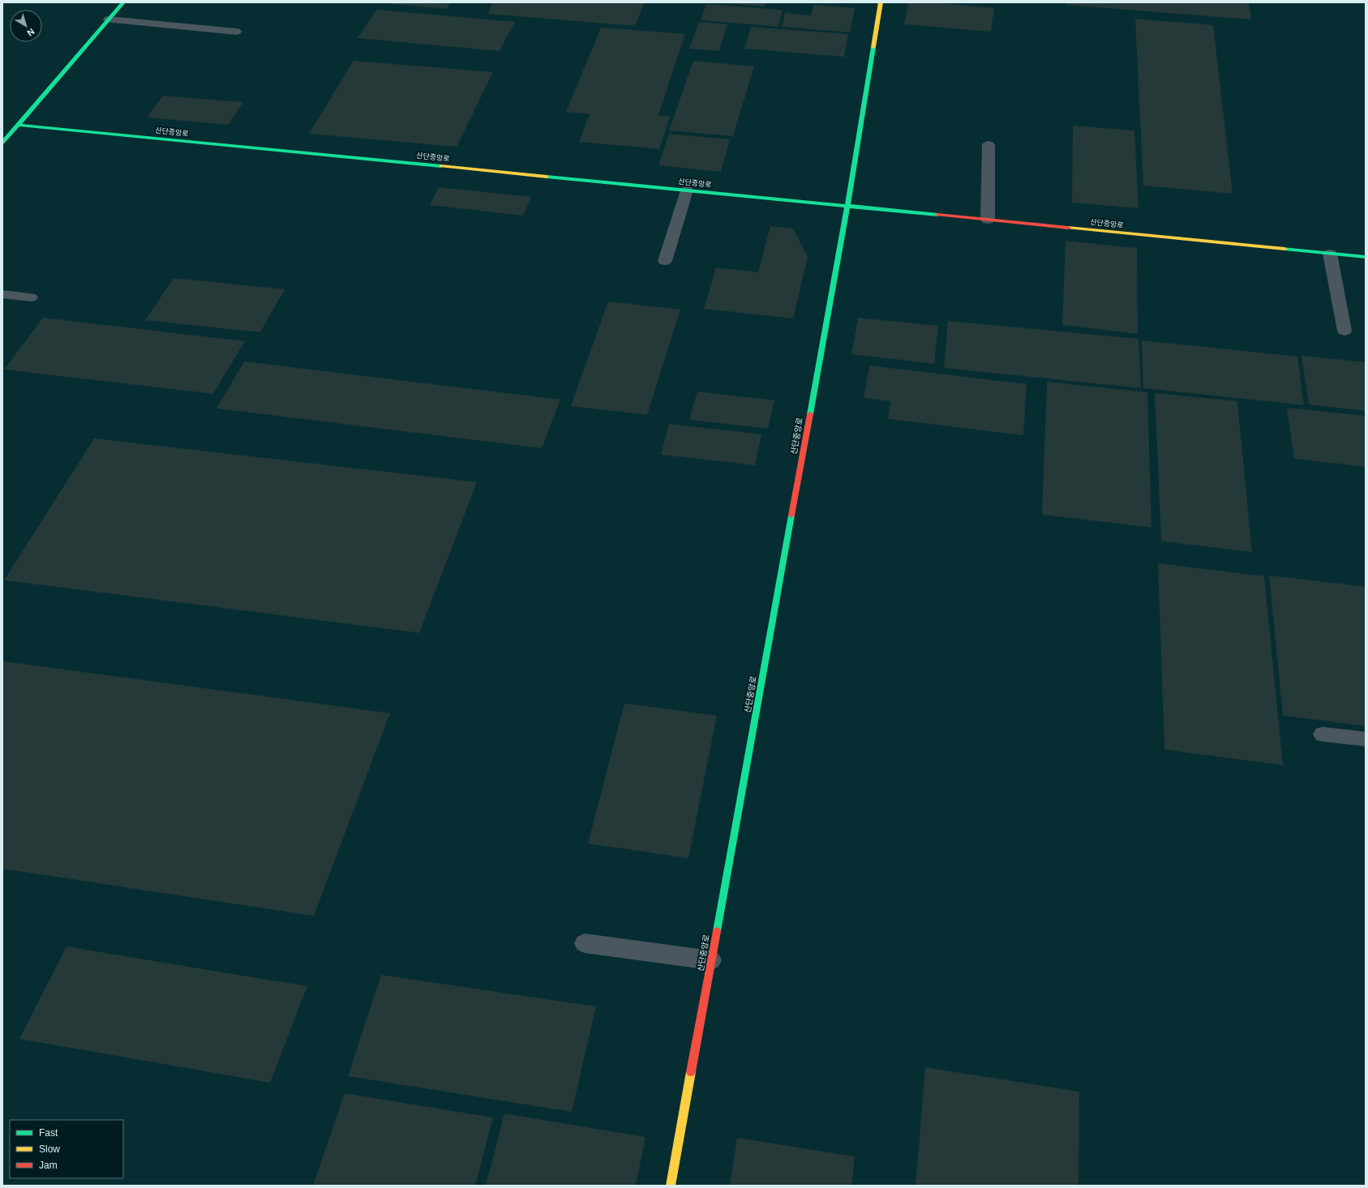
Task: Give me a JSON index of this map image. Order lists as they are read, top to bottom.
{
  "streets": {
    "street": ["산단중앙로"]
  },
  "legend": ["Fast", "Slow", "Jam"],
  "north": "bottom right"
}
